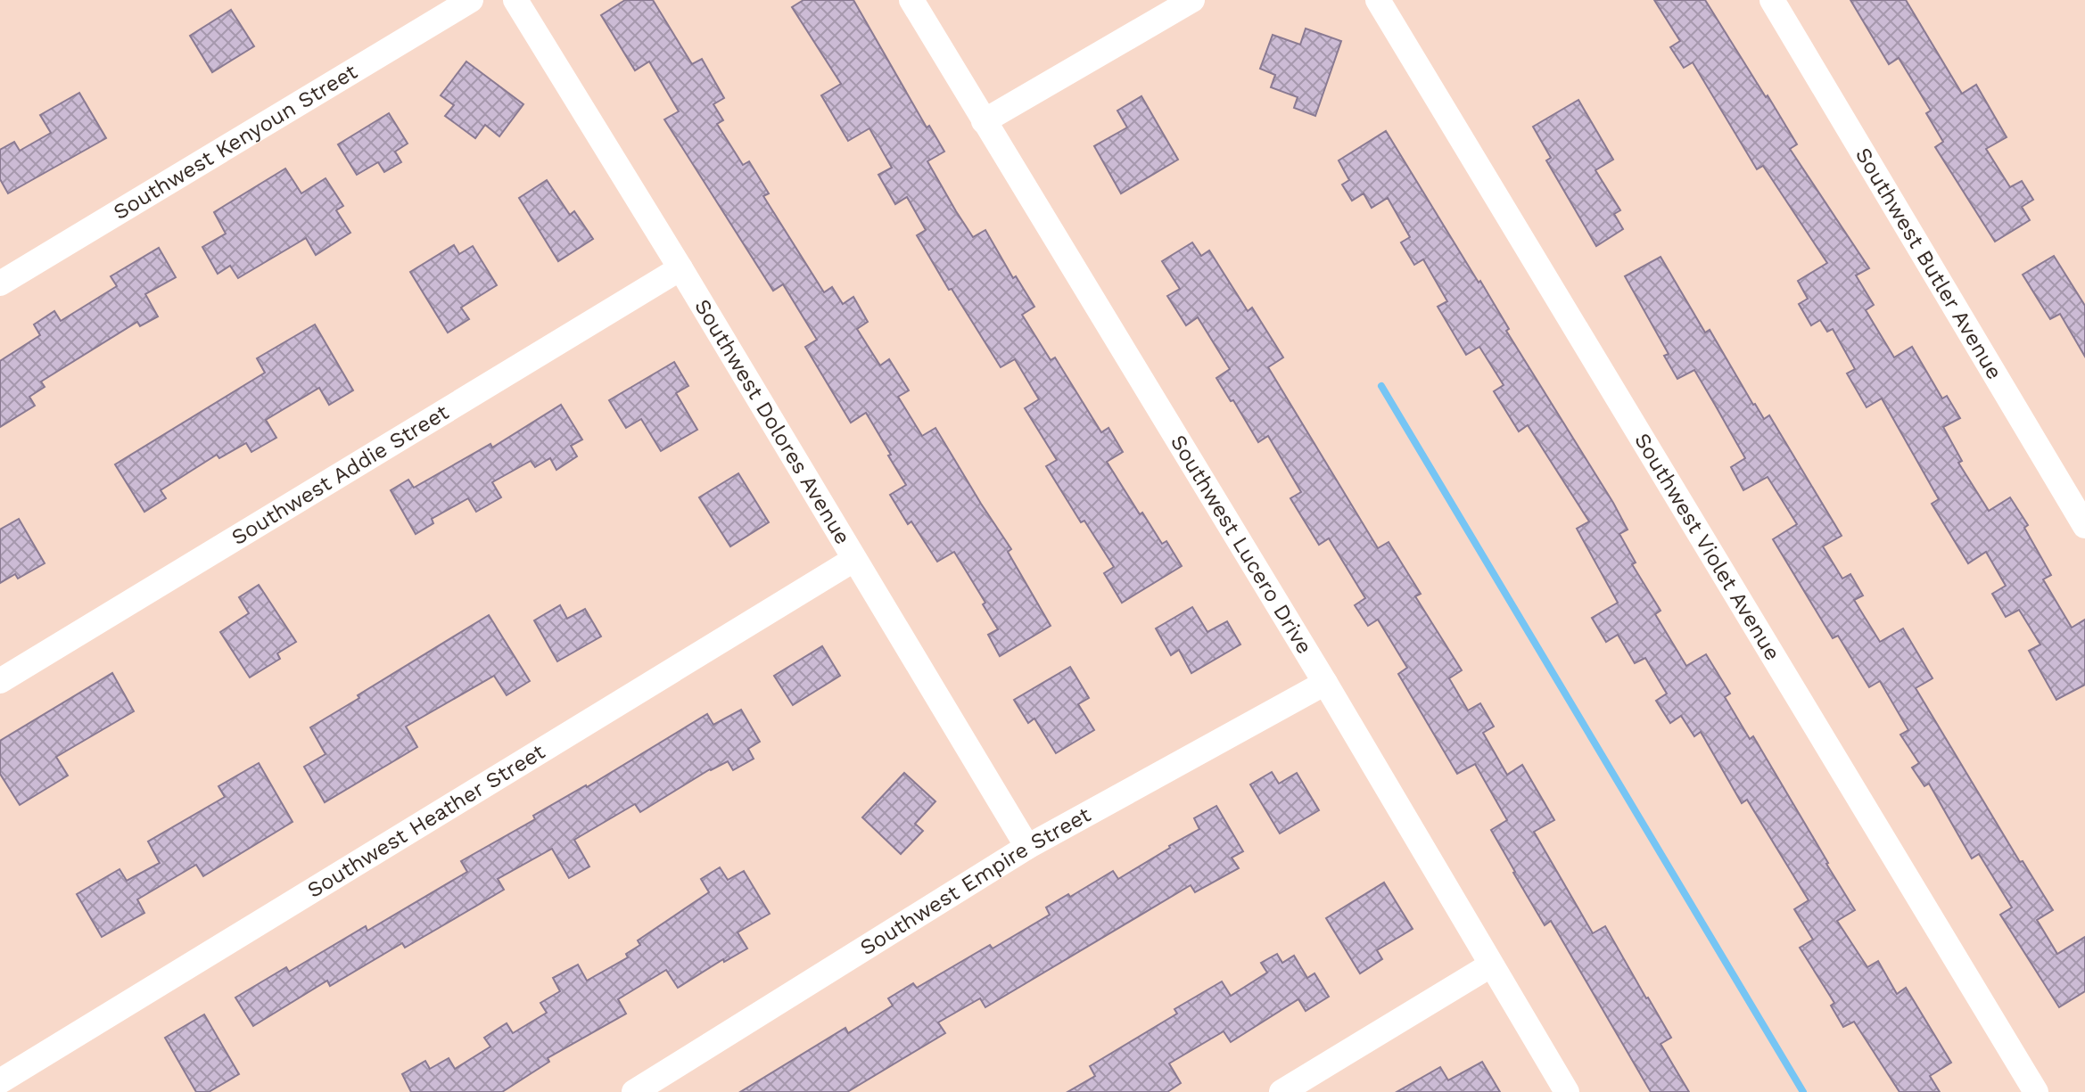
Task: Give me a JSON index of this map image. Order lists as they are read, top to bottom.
{
  "streets": {
    "street": [
      "Southwest Kenyoun Street",
      "Southwest Butler Avenue",
      "Southwest Dolores Avenue",
      "Southwest Addie Street",
      "Southwest Lucero Drive",
      "Southwest Violet Avenue",
      "Southwest Heather Street",
      "Southwest Empire Street"
    ]
  },
  "crossings": [
    ["Southwest Dolores Avenue", "Southwest Addie Street"],
    ["Southwest Dolores Avenue", "Southwest Heather Street"],
    ["Southwest Dolores Avenue", "Southwest Empire Street"],
    ["Southwest Lucero Drive", "Southwest Empire Street"]
  ]
}
